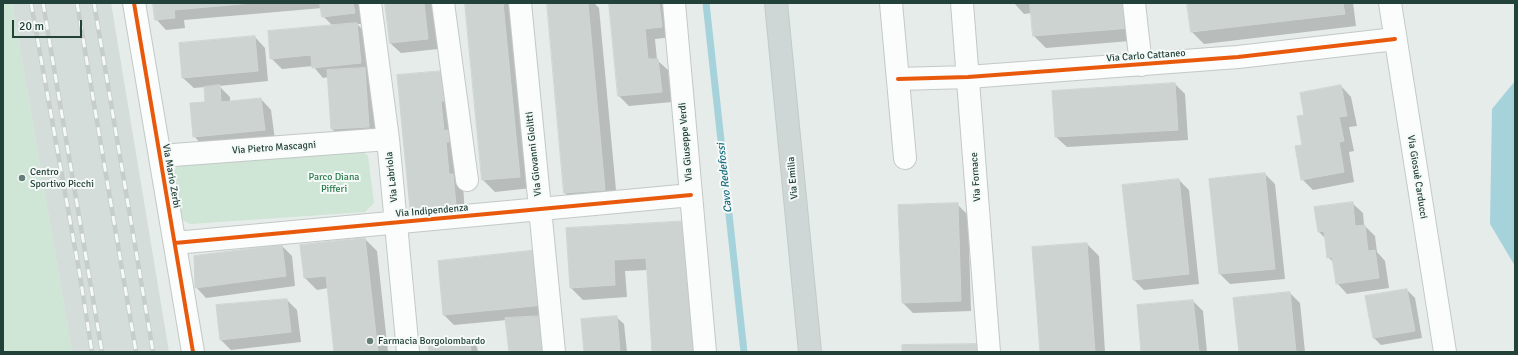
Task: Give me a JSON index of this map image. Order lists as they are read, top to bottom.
{
  "streets": {
    "main road": ["Via Emilia"],
    "street": [
      "Via Carlo Cattaneo",
      "Via Giuseppe Verdi",
      "Via Pietro Mascagni",
      "Via Giovanni Giolitti",
      "Via Mario Zerbi",
      "Via Labriola",
      "Via Fornace",
      "Via Giosuè Carducci",
      "Via Indipendenza"
    ]
  },
  "crossings": [
    ["Via Carlo Cattaneo", "Via Fornace"],
    ["Via Carlo Cattaneo", "Via Giosuè Carducci"],
    ["Via Giuseppe Verdi", "Via Indipendenza"],
    ["Via Pietro Mascagni", "Via Mario Zerbi"],
    ["Via Pietro Mascagni", "Via Labriola"],
    ["Via Giovanni Giolitti", "Via Indipendenza"],
    ["Via Mario Zerbi", "Via Indipendenza"],
    ["Via Labriola", "Via Indipendenza"]
  ],
  "water": ["Cavo Redefossi"],
  "parks": ["Parco Diana Pifferi"],
  "places": ["Centro Sportivo Picchi", "Farmacia Borgolombardo"],
  "scale_bar": "20 m"
}
